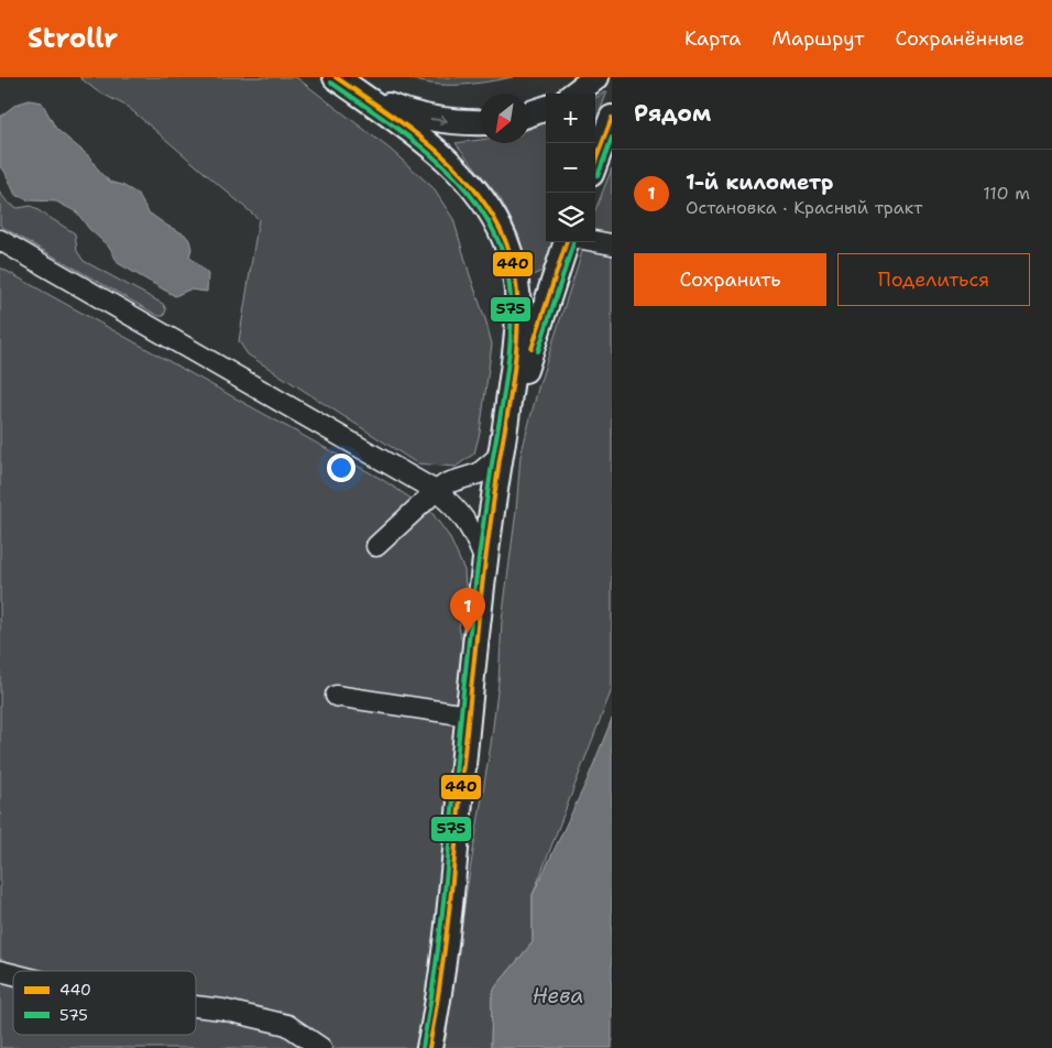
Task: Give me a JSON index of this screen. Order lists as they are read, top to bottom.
{
  "water": ["Нева"],
  "lines": ["transit line 440", "transit line 575"],
  "legend": ["440", "575"],
  "north": "bottom left",
  "page": {
    "header": "Strollr",
    "nav": ["Карта", "Маршрут", "Сохранённые"],
    "heading": "Рядом",
    "map_buttons": ["+", "−"],
    "list": [
      {
        "mark": "1",
        "name": "1-й километр",
        "note": "Остановка · Красный тракт",
        "value": "110 m"
      }
    ],
    "buttons": ["Сохранить", "Поделиться"],
    "pins": "1"
  }
}
